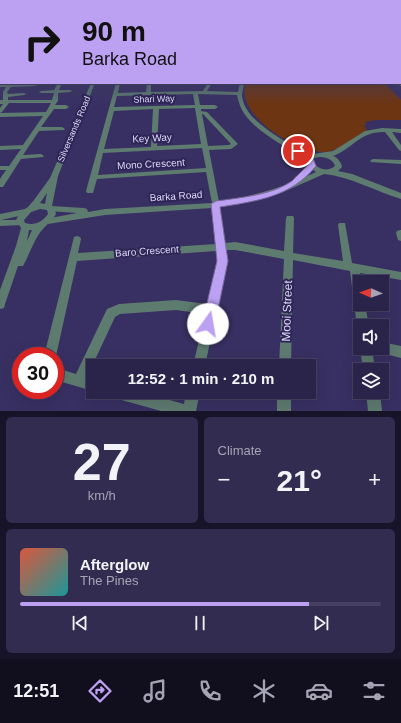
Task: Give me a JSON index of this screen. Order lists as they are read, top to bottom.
{
  "streets": {
    "street": [
      "Shari Way",
      "Silversands Road",
      "Key Way",
      "Mono Crescent",
      "Barka Road",
      "Baro Crescent",
      "Mooi Street"
    ]
  },
  "crossings": [
    ["Shari Way", "Key Way"],
    ["Silversands Road", "Barka Road"],
    ["Baro Crescent", "Mooi Street"]
  ],
  "north": "left",
  "page": {
    "turn": ["90 m", "Barka Road"],
    "limit": "30",
    "trip": "12:52 · 1 min · 210 m",
    "tile": [
      ["27", "km/h"],
      "Climate"
    ],
    "heat": ["−", "21°", "+"],
    "song": ["Afterglow", "The Pines"],
    "tabs": "12:51"
  }
}
